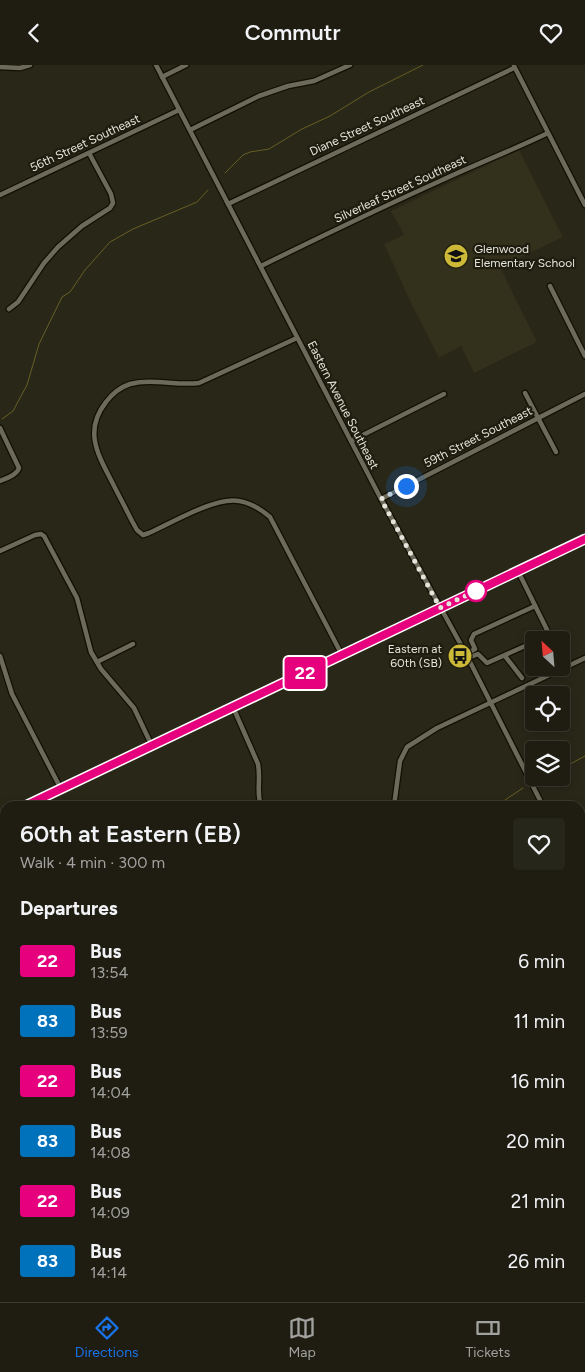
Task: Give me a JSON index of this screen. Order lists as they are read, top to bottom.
{
  "streets": {
    "street": [
      "Diane Street Southeast",
      "56th Street Southeast",
      "Silverleaf Street Southeast",
      "Eastern Avenue Southeast",
      "59th Street Southeast"
    ]
  },
  "crossings": [
    ["Diane Street Southeast", "Eastern Avenue Southeast"],
    ["56th Street Southeast", "Eastern Avenue Southeast"],
    ["Silverleaf Street Southeast", "Eastern Avenue Southeast"],
    ["Eastern Avenue Southeast", "59th Street Southeast"]
  ],
  "places": {
    "school or university": ["Glenwood Elementary School"],
    "bus stop": ["Eastern at 60th (SB)"]
  },
  "lines": ["bus line 22"],
  "north": "top left",
  "page": {
    "header": "Commutr",
    "on_map": "22",
    "heading": [
      ["60th at Eastern (EB)", "Walk · 4 min · 300 m"],
      "Departures"
    ],
    "list": [
      {
        "mark": "22",
        "name": "Bus",
        "note": "13:54",
        "value": "6 min"
      },
      {
        "mark": "83",
        "name": "Bus",
        "note": "13:59",
        "value": "11 min"
      },
      {
        "mark": "22",
        "name": "Bus",
        "note": "14:04",
        "value": "16 min"
      },
      {
        "mark": "83",
        "name": "Bus",
        "note": "14:08",
        "value": "20 min"
      },
      {
        "mark": "22",
        "name": "Bus",
        "note": "14:09",
        "value": "21 min"
      },
      {
        "mark": "83",
        "name": "Bus",
        "note": "14:14",
        "value": "26 min"
      }
    ],
    "tabs": ["Directions", "Map", "Tickets"]
  }
}
